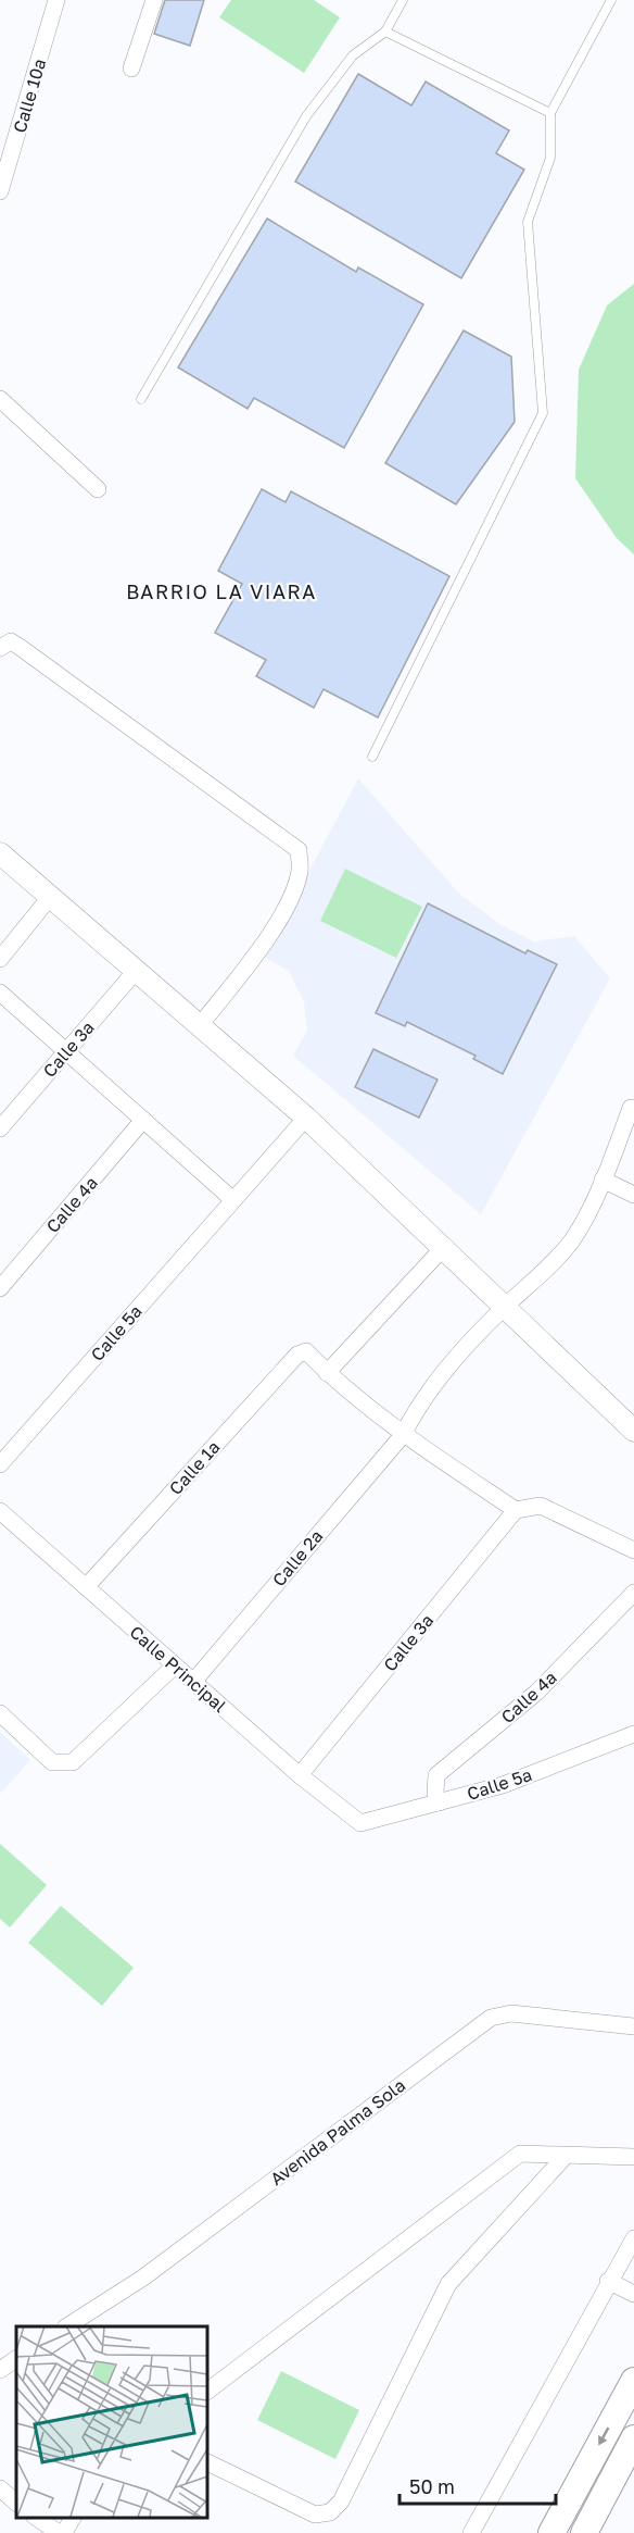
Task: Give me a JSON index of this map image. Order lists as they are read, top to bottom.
{
  "streets": {
    "street": [
      "Calle 10ª",
      "Calle 3ª",
      "Calle 4ª",
      "Calle 5ª",
      "Calle 1ª",
      "Calle 2ª",
      "Calle Principal",
      "Avenida Palma Sola"
    ]
  },
  "crossings": [
    ["Calle 3ª", "Calle Principal"],
    ["Calle 4ª", "Calle 5ª"],
    ["Calle 5ª", "Calle Principal"],
    ["Calle 1ª", "Calle Principal"],
    ["Calle 2ª", "Calle Principal"]
  ],
  "districts": ["BARRIO LA VIARA"],
  "scale_bar": "50 m"
}
